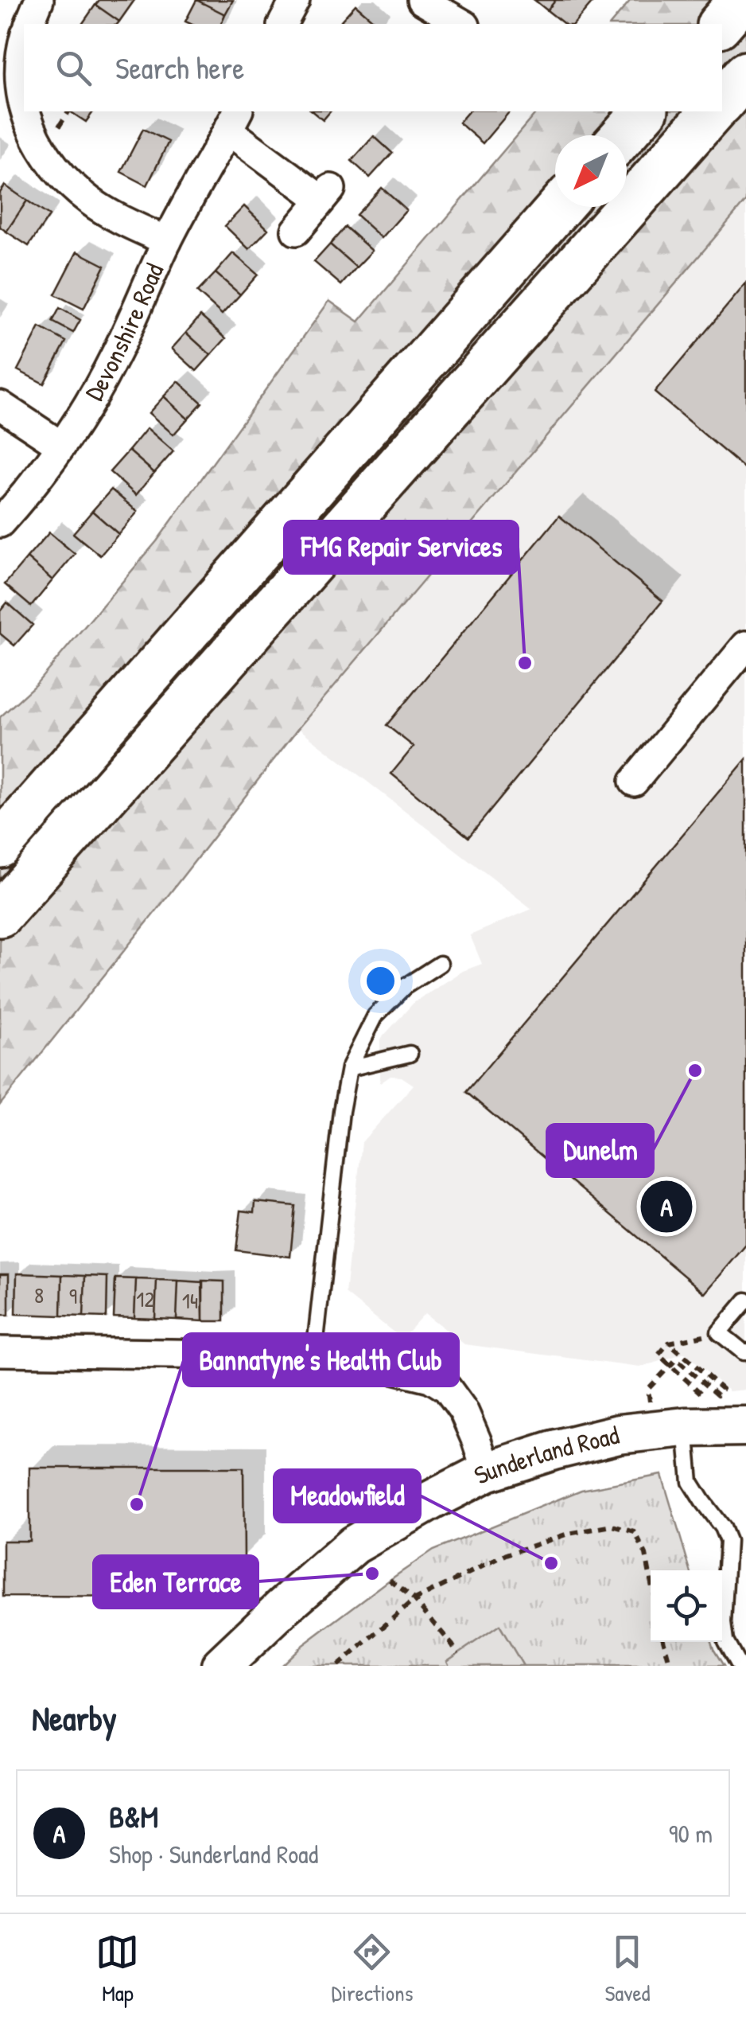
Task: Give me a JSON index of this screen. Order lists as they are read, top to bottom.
{
  "streets": {
    "street": ["Devonshire Road", "Sunderland Road"]
  },
  "places": [
    "FMG Repair Services",
    "Dunelm",
    "Bannatyne's Health Club",
    "Meadowfield",
    "Eden Terrace"
  ],
  "house_numbers": [
    "8",
    "9",
    "12",
    "14"
  ],
  "north": "bottom left",
  "page": {
    "search": "Search here",
    "pins": "A",
    "heading": "Nearby",
    "list": [
      {
        "mark": "A",
        "name": "B&M",
        "note": "Shop · Sunderland Road",
        "value": "90 m"
      }
    ],
    "nav": ["Map", "Directions", "Saved"]
  }
}
